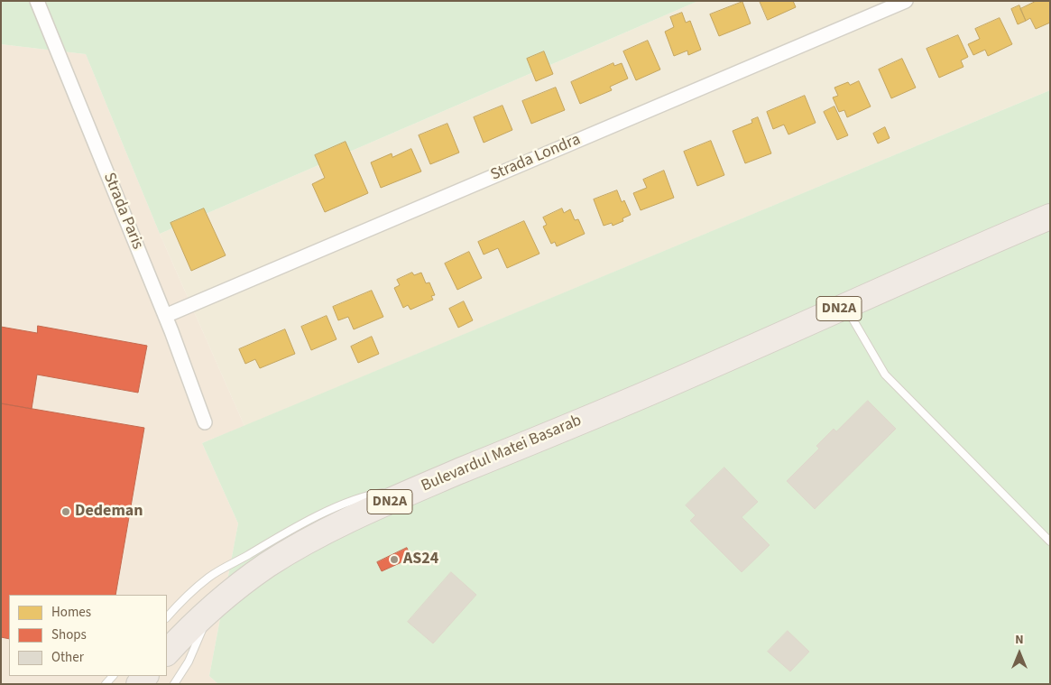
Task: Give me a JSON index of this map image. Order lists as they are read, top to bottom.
{
  "streets": {
    "highway": ["DN2A", "Bulevardul Matei Basarab"],
    "street": ["Strada Londra", "Strada Paris"]
  },
  "crossings": [
    ["Strada Londra", "Strada Paris"],
    ["DN2A", "Bulevardul Matei Basarab"]
  ],
  "places": ["Dedeman", "AS24"],
  "legend": ["Homes", "Shops", "Other"],
  "north": "top"
}
